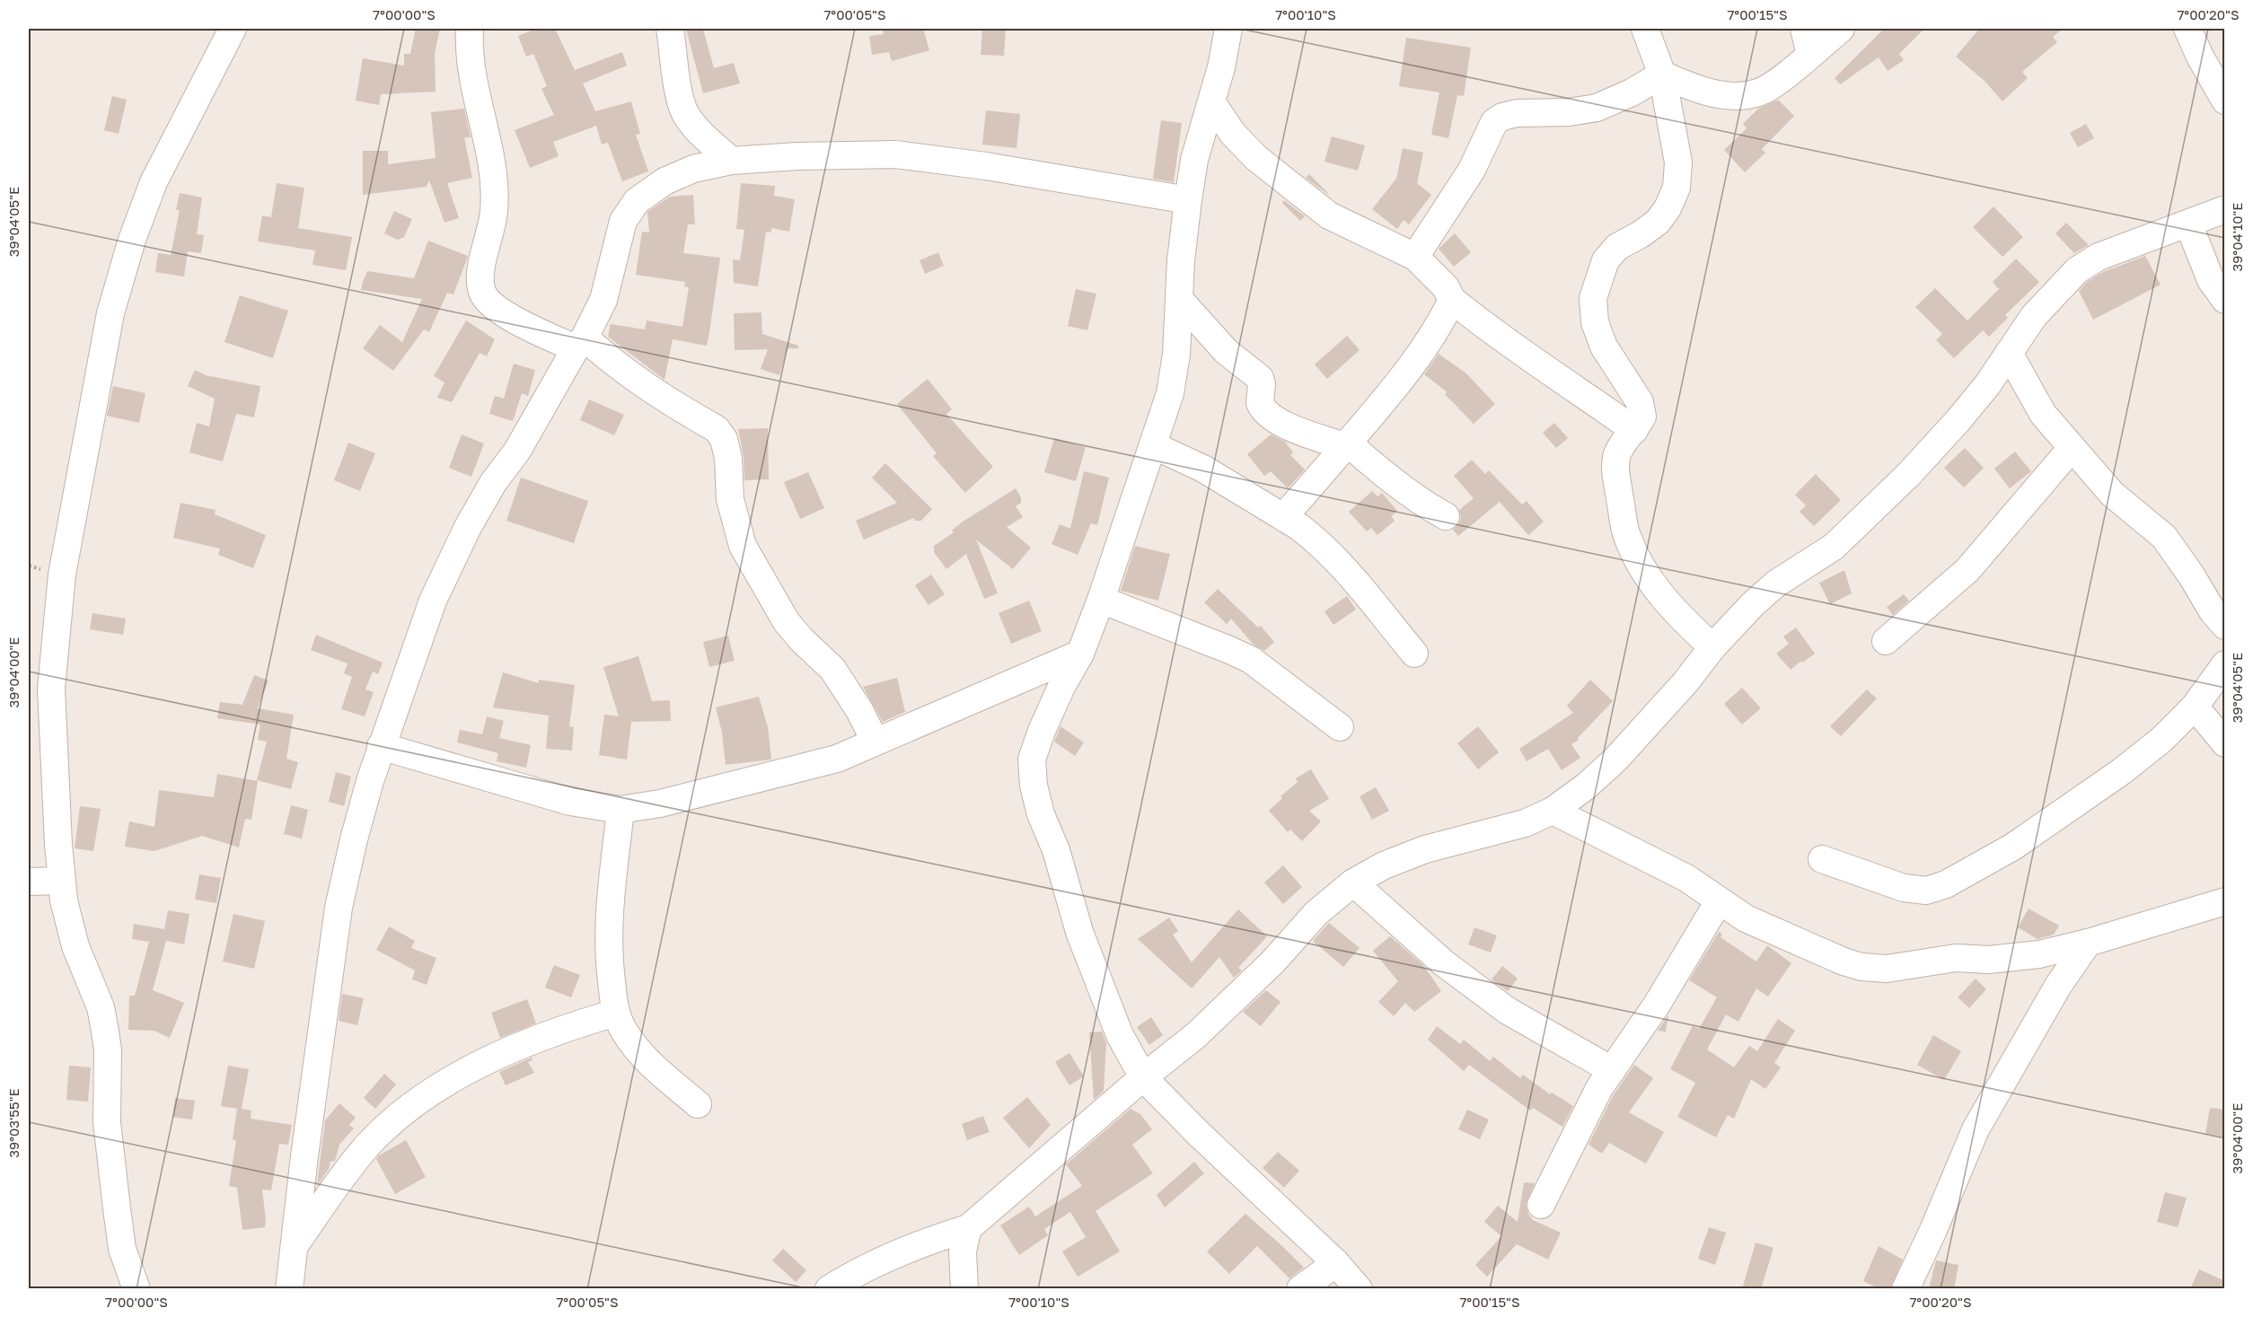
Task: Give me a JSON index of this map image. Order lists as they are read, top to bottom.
{
  "coordinates": [
    "7°00'00\"S",
    "7°00'05\"S",
    "7°00'10\"S",
    "7°00'15\"S",
    "7°00'20\"S",
    "39°04'05\"E",
    "39°04'10\"E",
    "39°04'00\"E",
    "39°03'55\"E"
  ]
}
